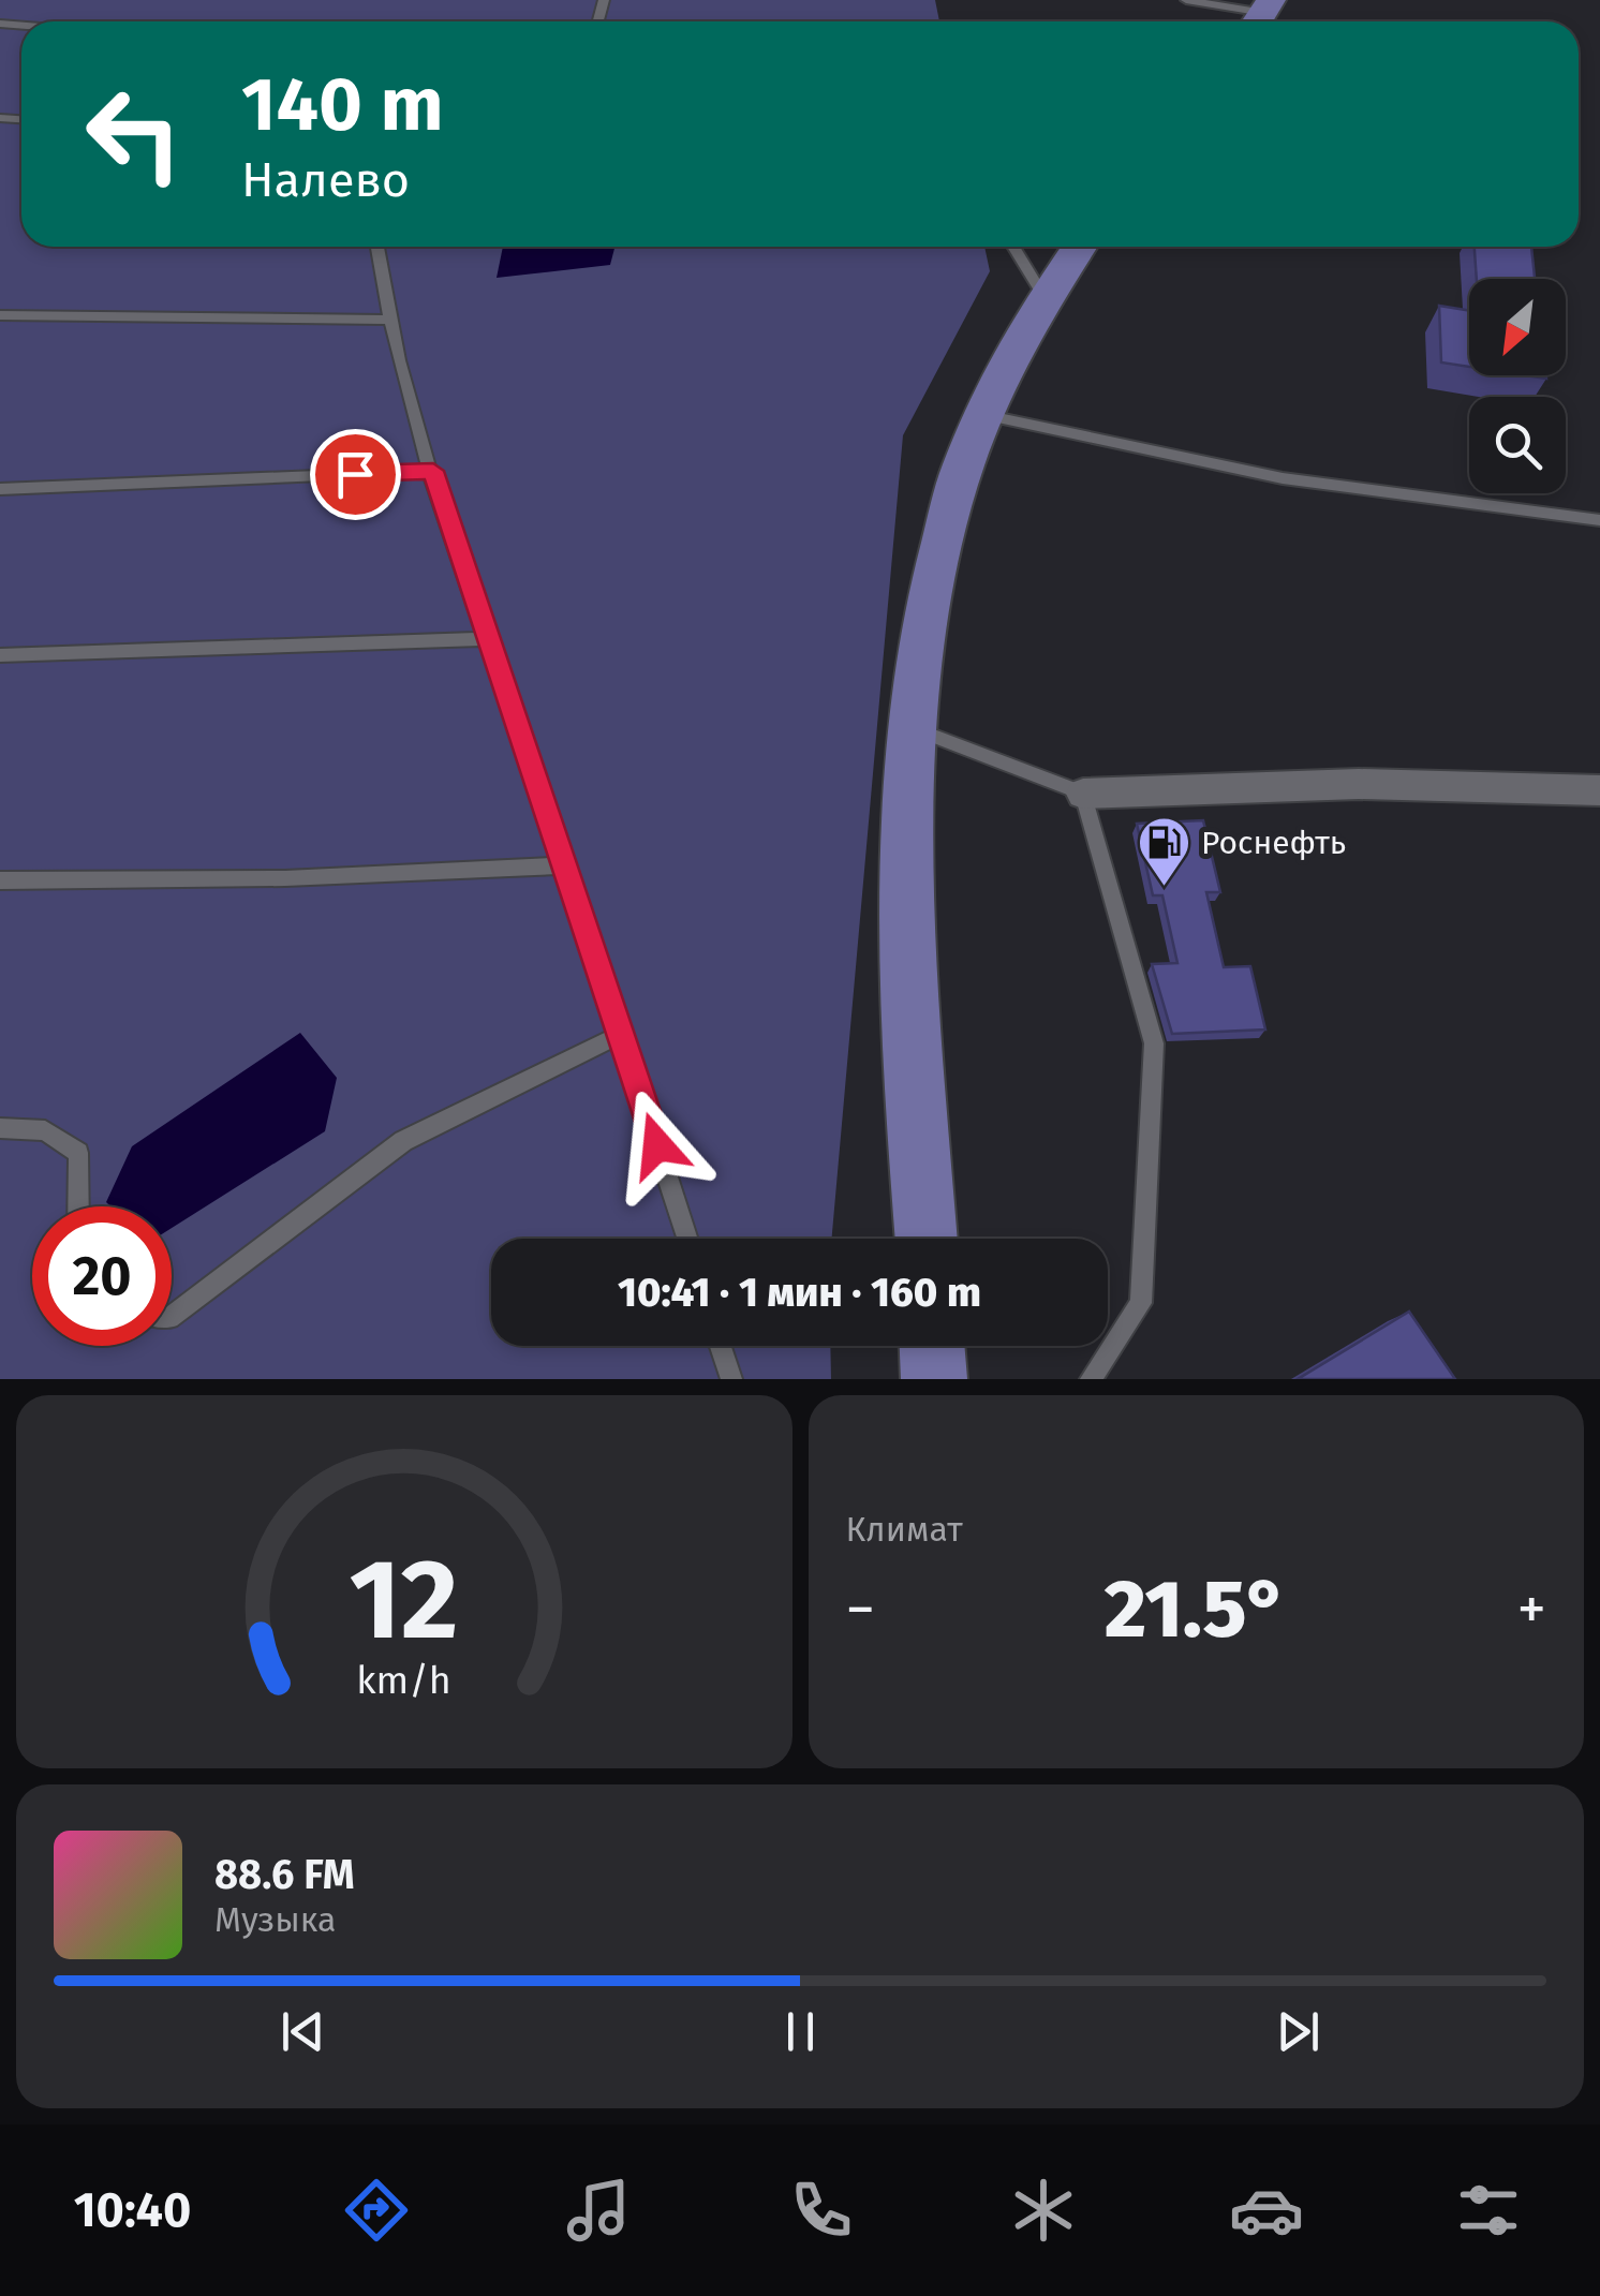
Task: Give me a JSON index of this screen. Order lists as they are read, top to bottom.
{
  "places": {
    "fuel station": ["Роснефть"]
  },
  "north": "bottom left",
  "page": {
    "turn": ["140 m", "Налево"],
    "limit": "20",
    "trip": "10:41 · 1 мин · 160 m",
    "tile": "Климат",
    "heat": ["−", "21.5°", "+"],
    "song": ["88.6 FM", "Музыка"],
    "tabs": "10:40",
    "gauge": ["12", "km/h"]
  }
}
